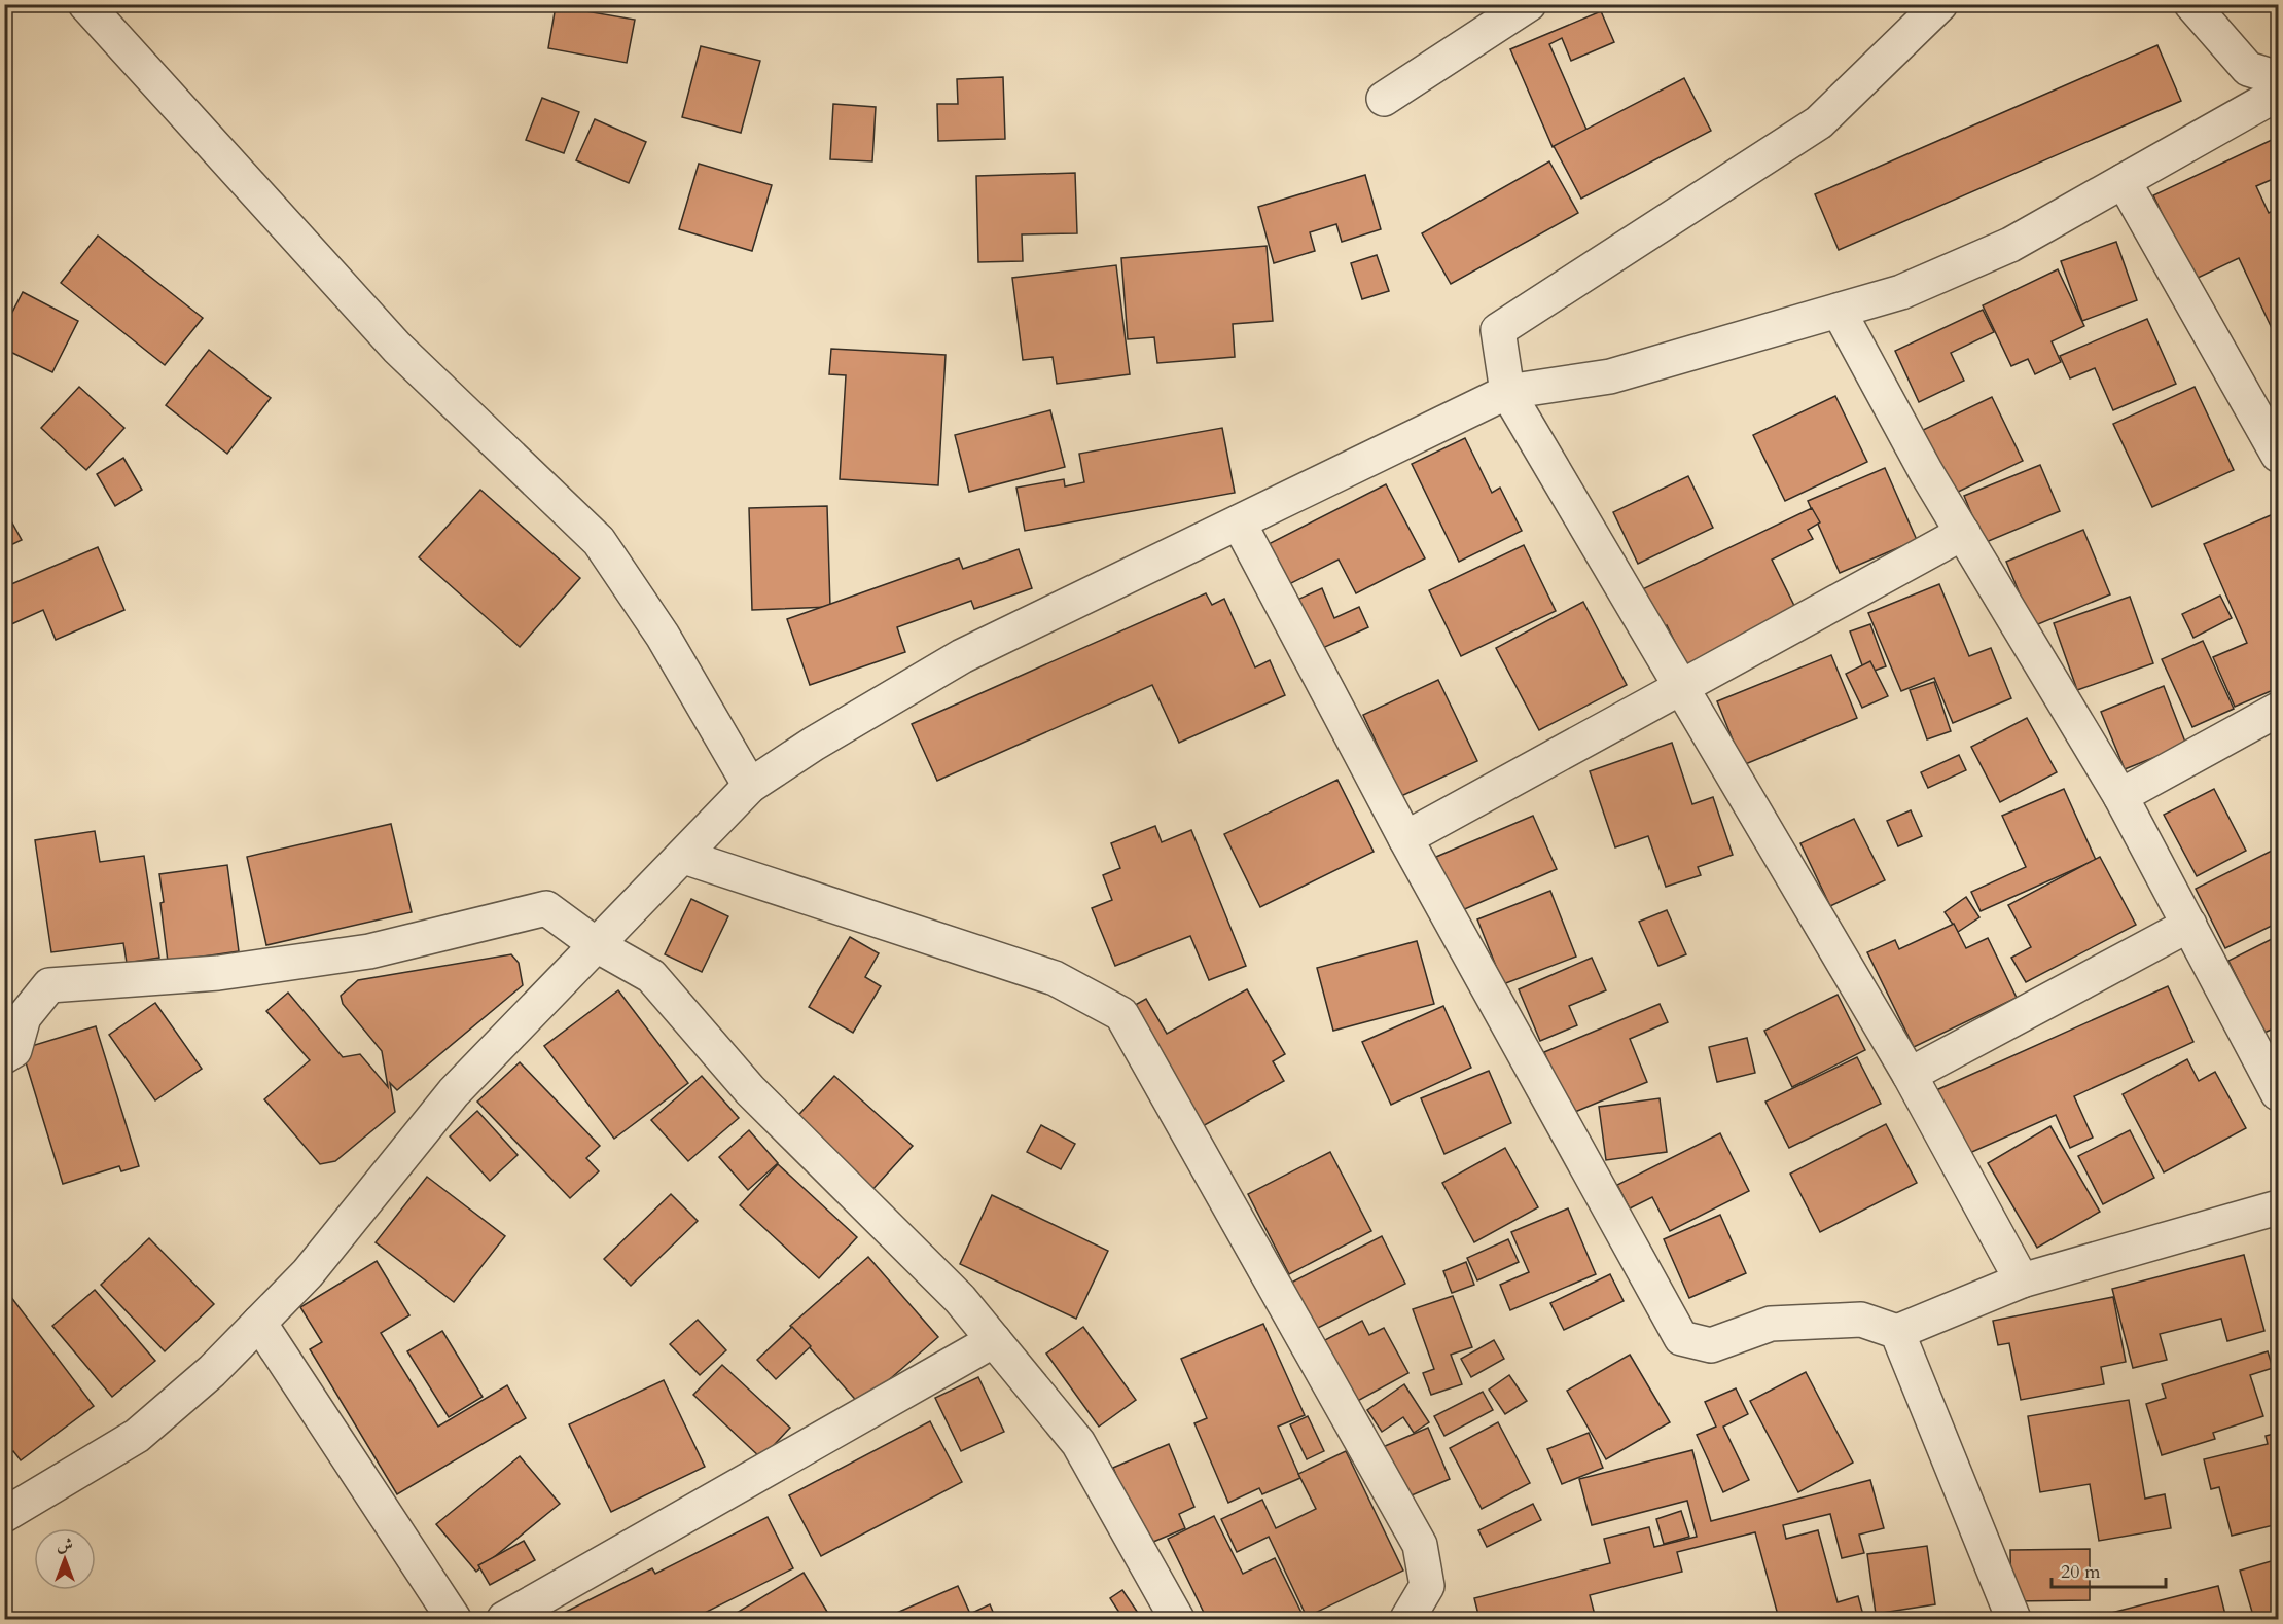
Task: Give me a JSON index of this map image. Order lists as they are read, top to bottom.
{
  "scale_bar": "20 m",
  "north": "top"
}
